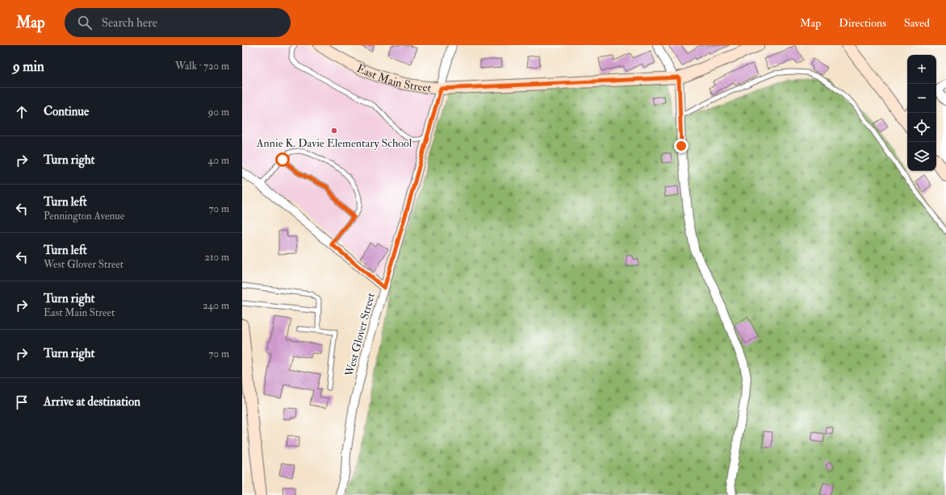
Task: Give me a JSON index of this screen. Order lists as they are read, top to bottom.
{
  "streets": {
    "main road": ["East Main Street"],
    "street": ["West Glover Street"]
  },
  "crossings": [
    ["East Main Street", "West Glover Street"]
  ],
  "places": ["Annie K. Davie Elementary School"],
  "page": {
    "header": "Map",
    "search": "Search here",
    "nav": ["Map", "Directions", "Saved"],
    "heading": ["9 min", "Walk · 720 m"],
    "map_buttons": ["+", "−"],
    "list": [
      ["Continue", "90 m"],
      ["Turn right", "40 m"],
      ["Turn left", "Pennington Avenue", "70 m"],
      ["Turn left", "West Glover Street", "210 m"],
      ["Turn right", "East Main Street", "240 m"],
      ["Turn right", "70 m"],
      "Arrive at destination"
    ]
  }
}
